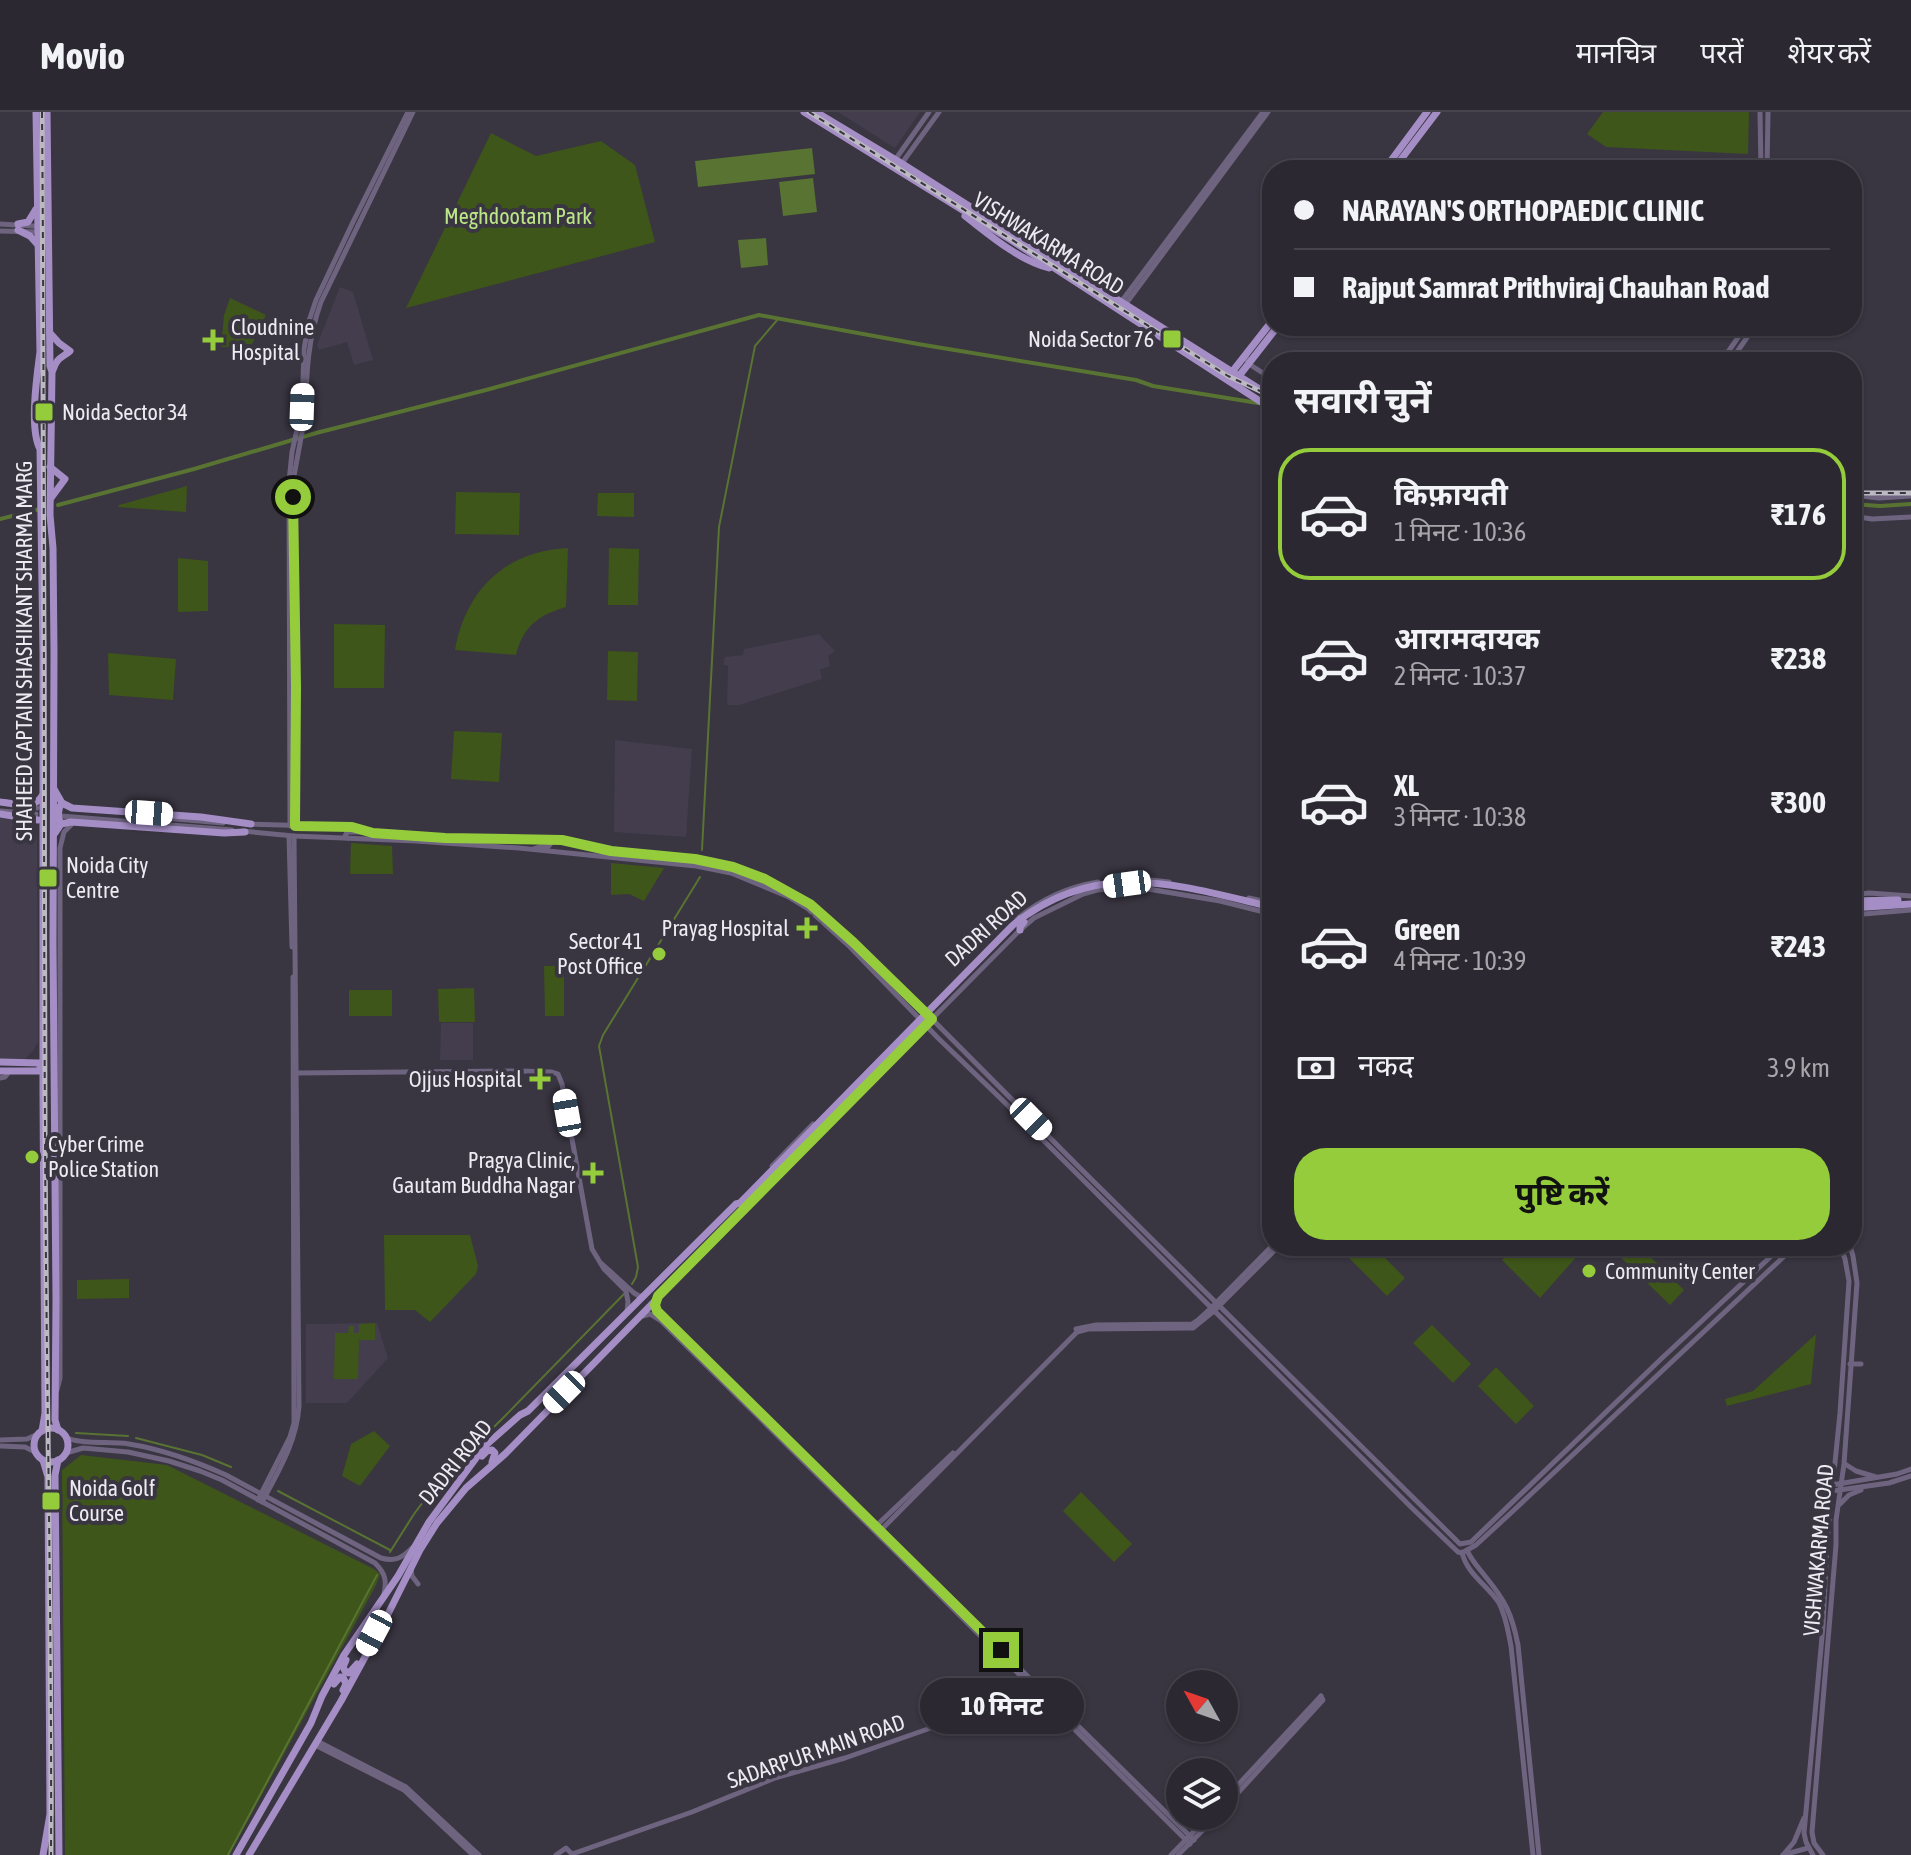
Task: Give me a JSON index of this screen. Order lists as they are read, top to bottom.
{
  "streets": {
    "main road": ["VISHWAKARMA ROAD", "SHAHEED CAPTAIN SHASHIKANT SHARMA MARG", "DADRI ROAD"],
    "street": ["SADARPUR MAIN ROAD"]
  },
  "parks": ["Meghdootam Park"],
  "places": {
    "transit": [
      "Noida Sector 76",
      "Noida Sector 34",
      "Noida City Centre",
      "Noida Golf Course"
    ],
    "health": [
      "Cloudnine Hospital",
      "Prayag Hospital",
      "Ojjus Hospital",
      "Pragya Clinic, Gautam Buddha Nagar"
    ],
    "other": ["Sector 41 Post Office", "Cyber Crime Police Station", "Community Center"]
  },
  "north": "top left",
  "page": {
    "header": "Movio",
    "nav": ["मानचित्र", "परतें", "शेयर करें"],
    "banner": ["NARAYAN'S ORTHOPAEDIC CLINIC", "Rajput Samrat Prithviraj Chauhan Road"],
    "heading": "सवारी चुनें",
    "list": [
      {
        "name": "किफ़ायती",
        "note": "1 मिनट · 10:36",
        "value": "₹176"
      },
      {
        "name": "आरामदायक",
        "note": "2 मिनट · 10:37",
        "value": "₹238"
      },
      {
        "name": "XL",
        "note": "3 मिनट · 10:38",
        "value": "₹300"
      },
      {
        "name": "Green",
        "note": "4 मिनट · 10:39",
        "value": "₹243"
      }
    ],
    "pay": ["नकद", "3.9 km"],
    "buttons": "पुष्टि करें",
    "bubble": "10 मिनट"
  }
}
